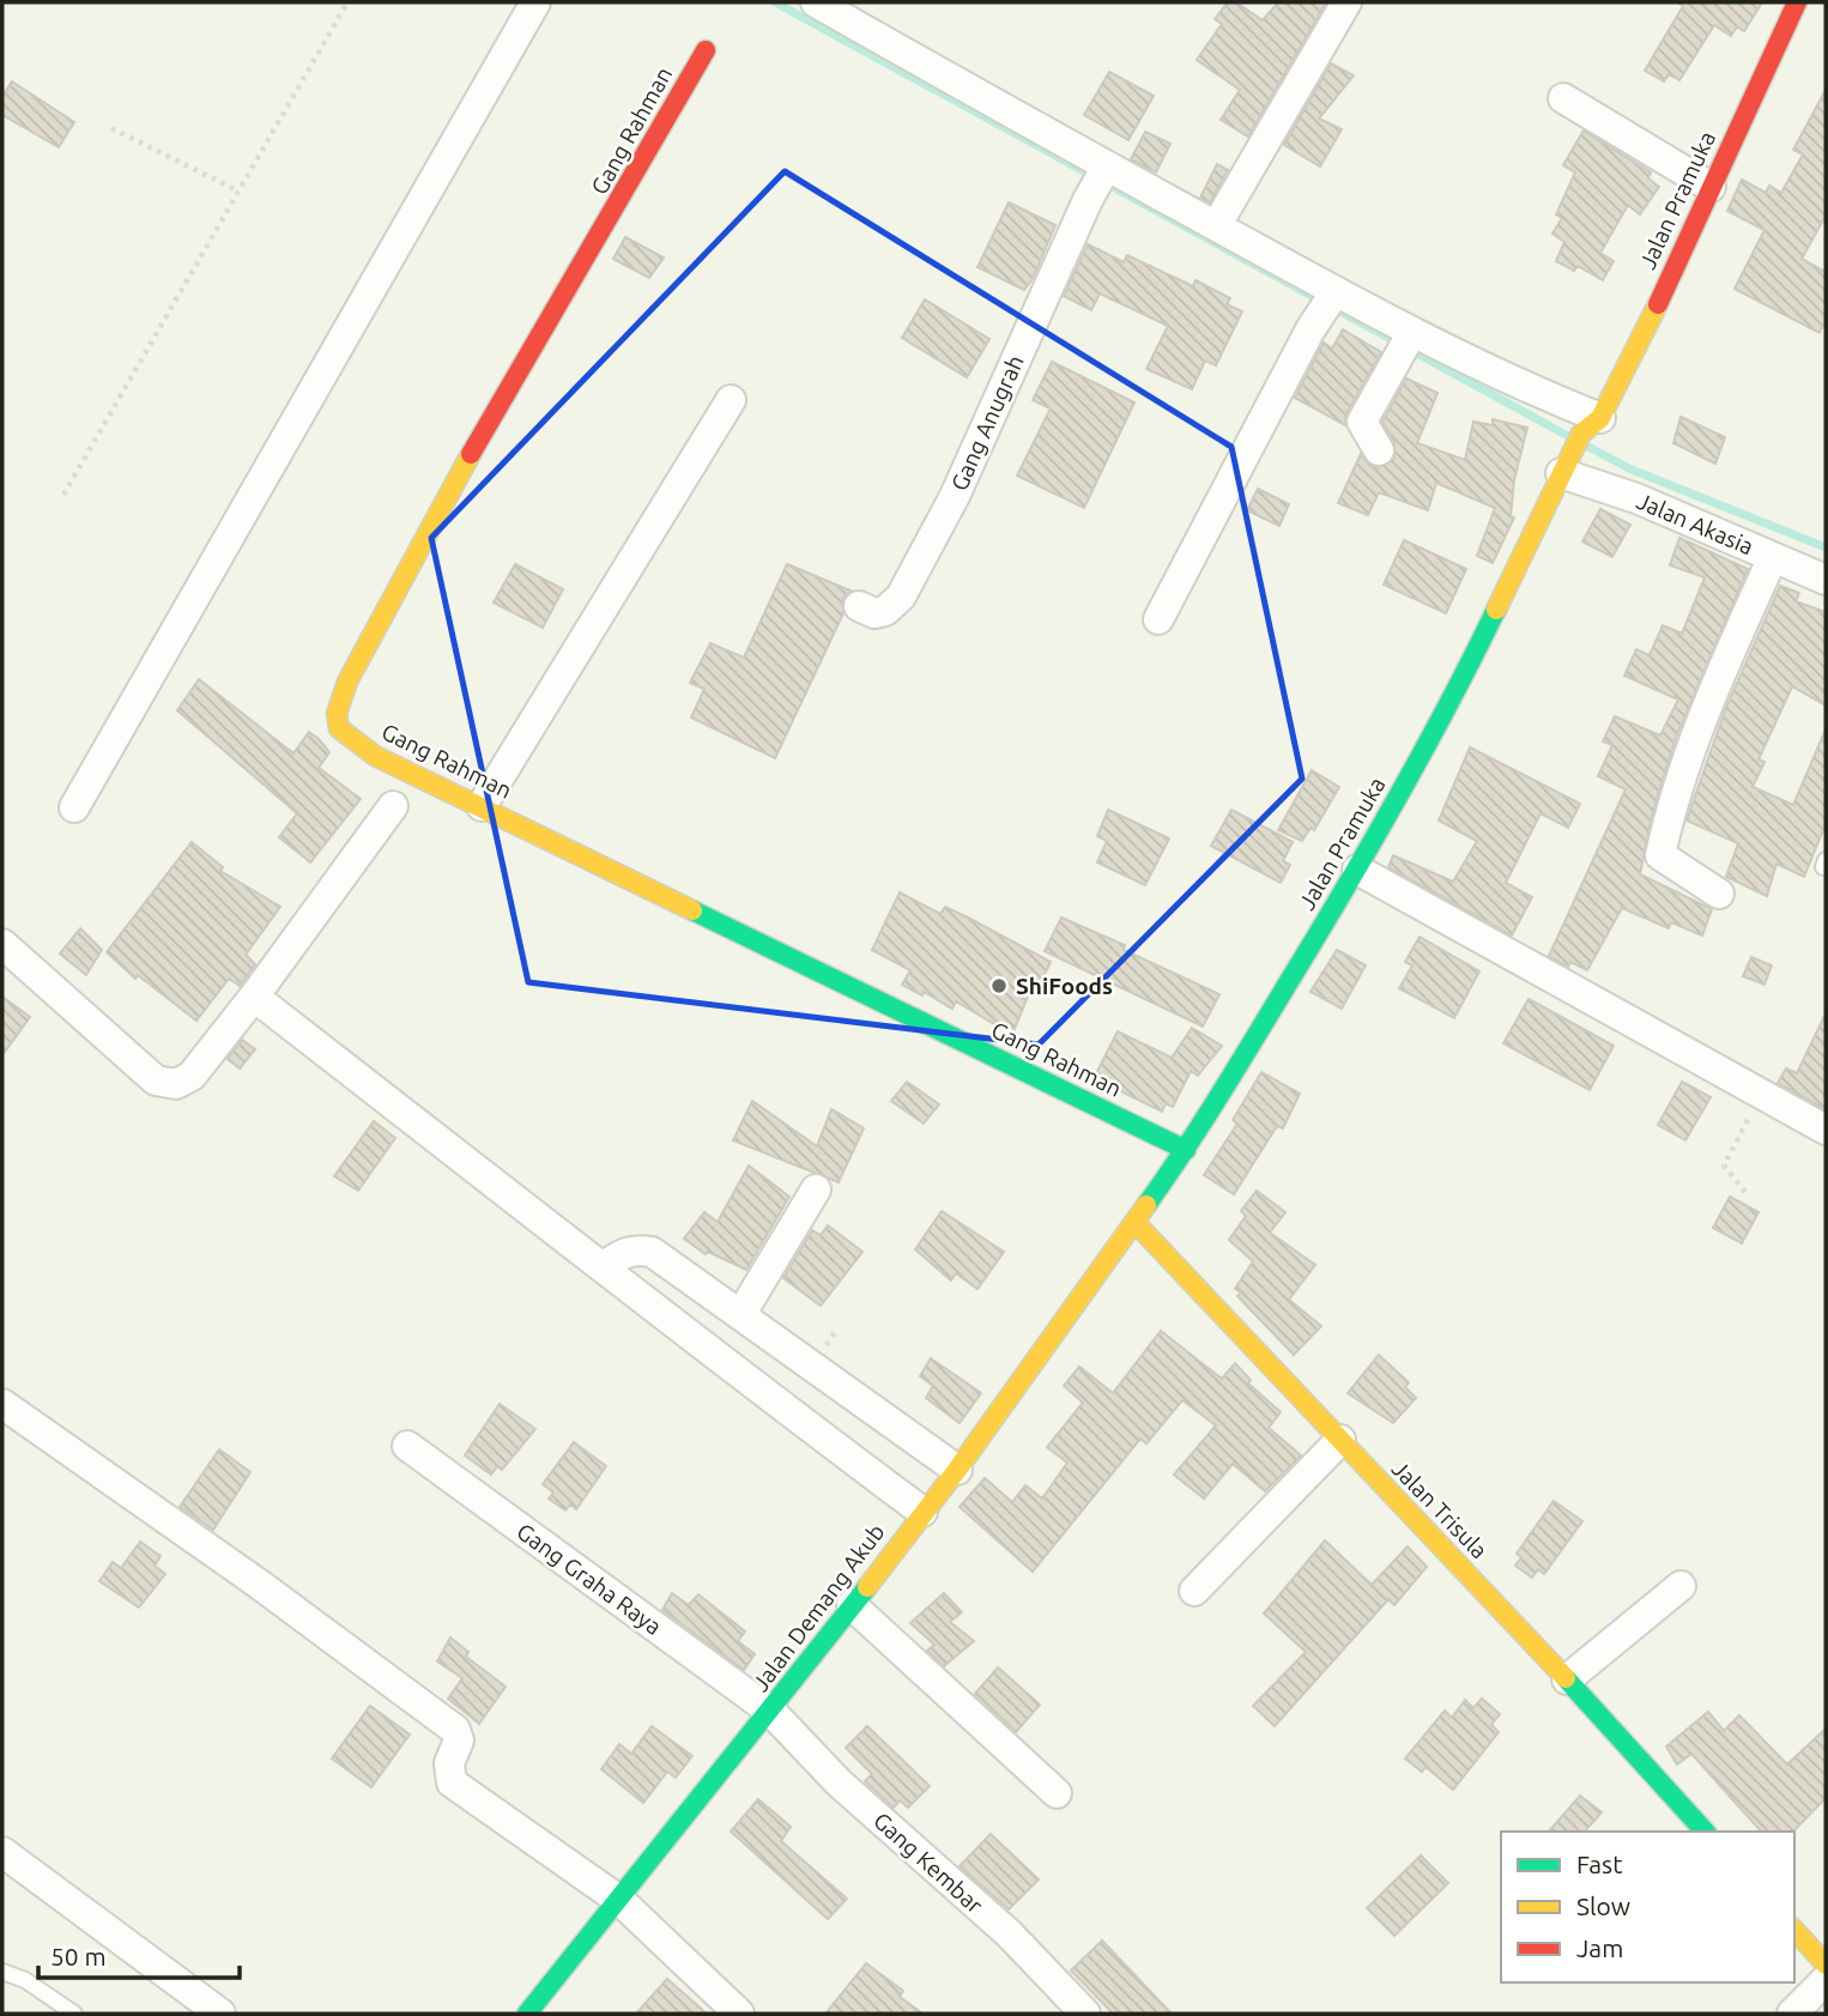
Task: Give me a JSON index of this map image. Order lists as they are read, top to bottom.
{
  "streets": {
    "street": [
      "Gang Rahman",
      "Jalan Pramuka",
      "Gang Anugrah",
      "Jalan Akasia",
      "Jalan Trisula",
      "Gang Graha Raya",
      "Jalan Demang Akub",
      "Gang Kembar"
    ]
  },
  "crossings": [
    ["Gang Rahman", "Jalan Pramuka"],
    ["Jalan Pramuka", "Jalan Akasia"],
    ["Jalan Pramuka", "Jalan Trisula"],
    ["Jalan Pramuka", "Jalan Demang Akub"],
    ["Jalan Trisula", "Jalan Demang Akub"],
    ["Gang Graha Raya", "Jalan Demang Akub"],
    ["Gang Graha Raya", "Gang Kembar"],
    ["Jalan Demang Akub", "Gang Kembar"]
  ],
  "places": ["ShiFoods"],
  "legend": ["Fast", "Slow", "Jam"],
  "scale_bar": "50 m"
}
